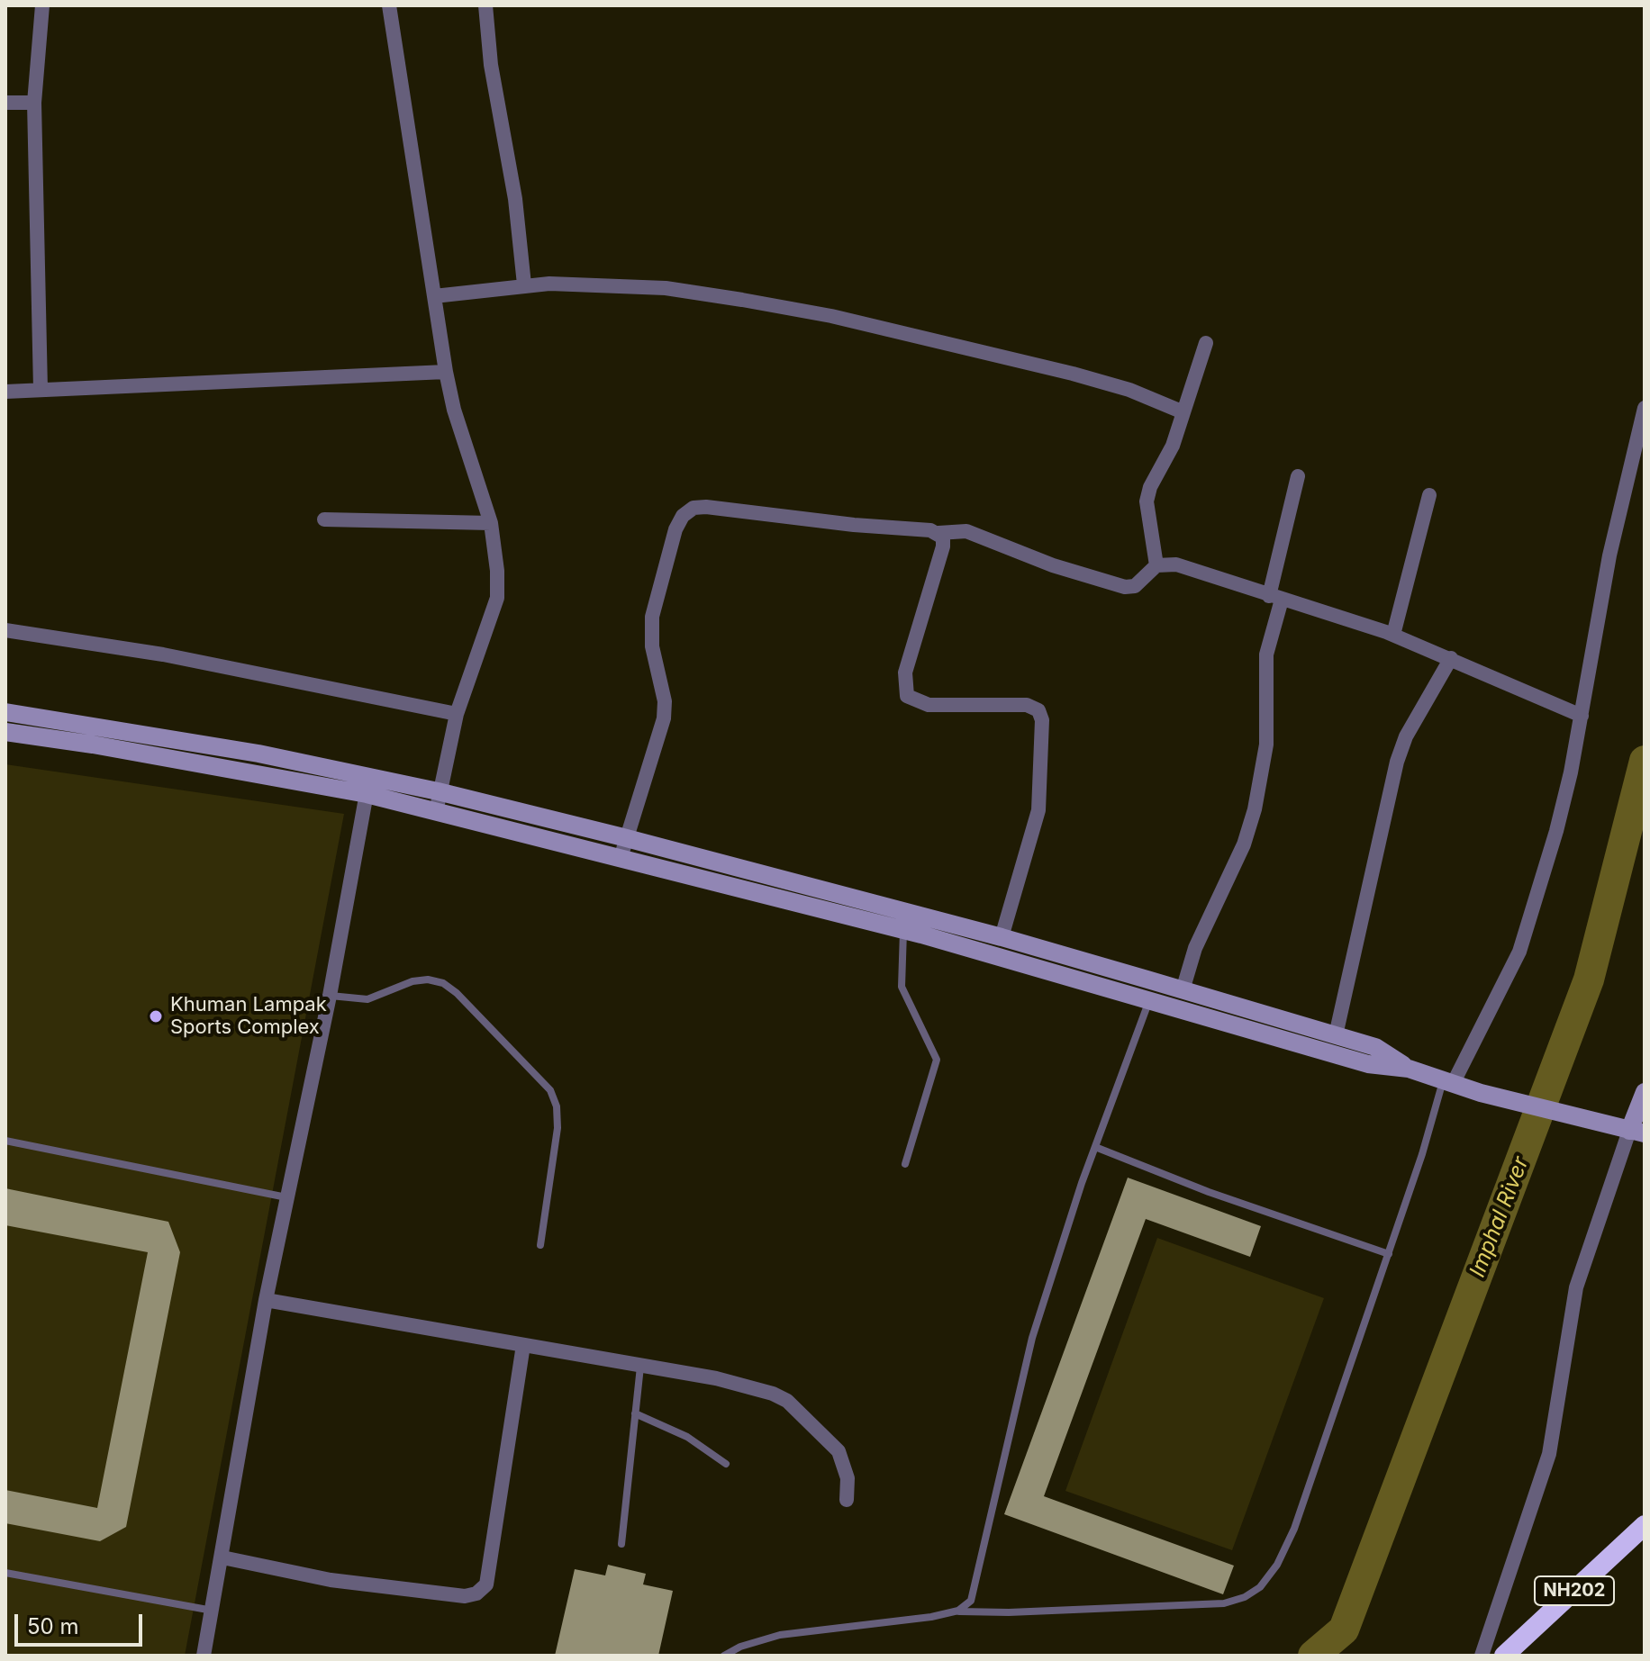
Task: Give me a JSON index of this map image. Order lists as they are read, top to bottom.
{
  "streets": {
    "highway": ["NH202"]
  },
  "water": ["Imphal River"],
  "places": ["Khuman Lampak Sports Complex"],
  "scale_bar": "50 m"
}
